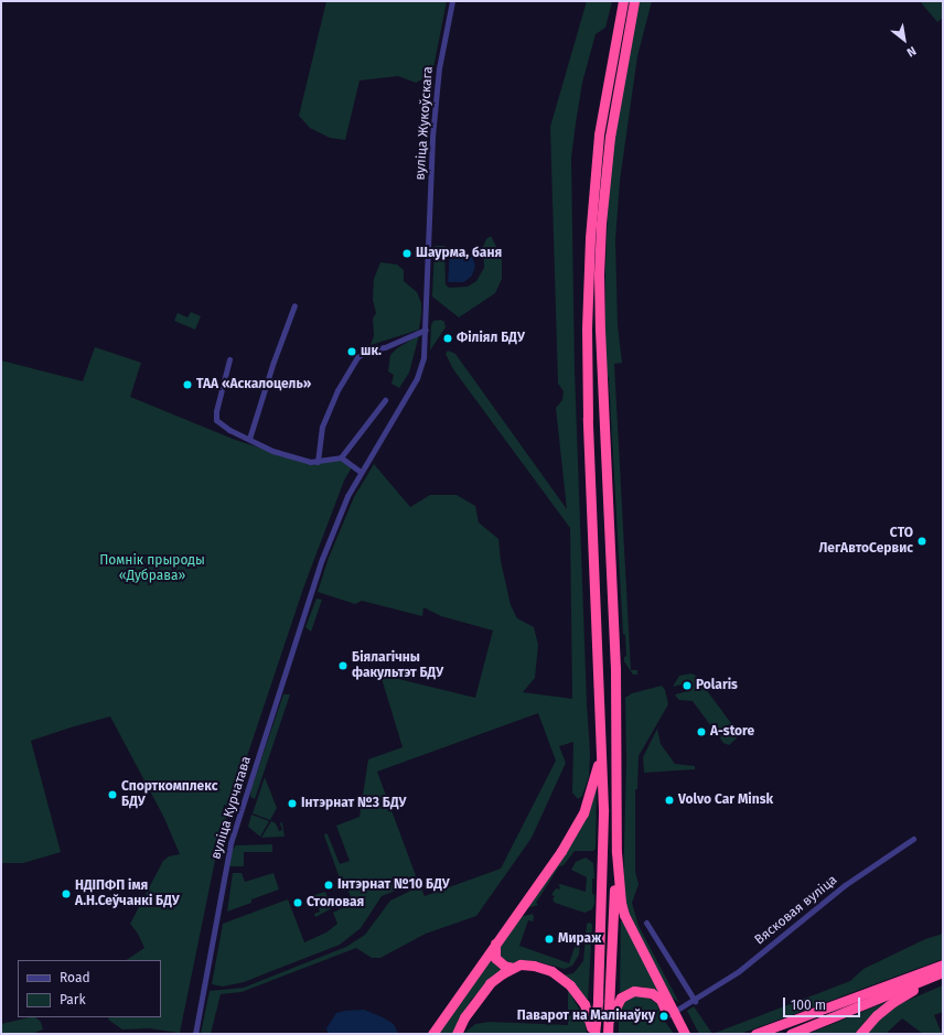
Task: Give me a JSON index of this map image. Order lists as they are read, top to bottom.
{
  "streets": {
    "street": ["вуліца Жукоўскага", "вуліца Курчатава", "Вясковая вуліца"]
  },
  "crossings": [
    ["вуліца Жукоўскага", "вуліца Курчатава"]
  ],
  "parks": ["Помнік прыроды «Дубрава»"],
  "places": [
    "Шаурма, баня",
    "Філіял БДУ",
    "шк.",
    "ТАА «Аскалоцель»",
    "СТО ЛегАвтоСервис",
    "Біялагічны факультэт БДУ",
    "Polaris",
    "А-store",
    "Спорткомплекс БДУ",
    "Volvo Car Minsk",
    "Інтэрнат №3 БДУ",
    "Інтэрнат №10 БДУ",
    "НДІПФП імя А.Н.Сеўчанкі БДУ",
    "Столовая",
    "Мираж",
    "Паварот на Малінаўку"
  ],
  "legend": ["Road", "Park"],
  "scale_bar": "100 m",
  "north": "bottom right"
}
